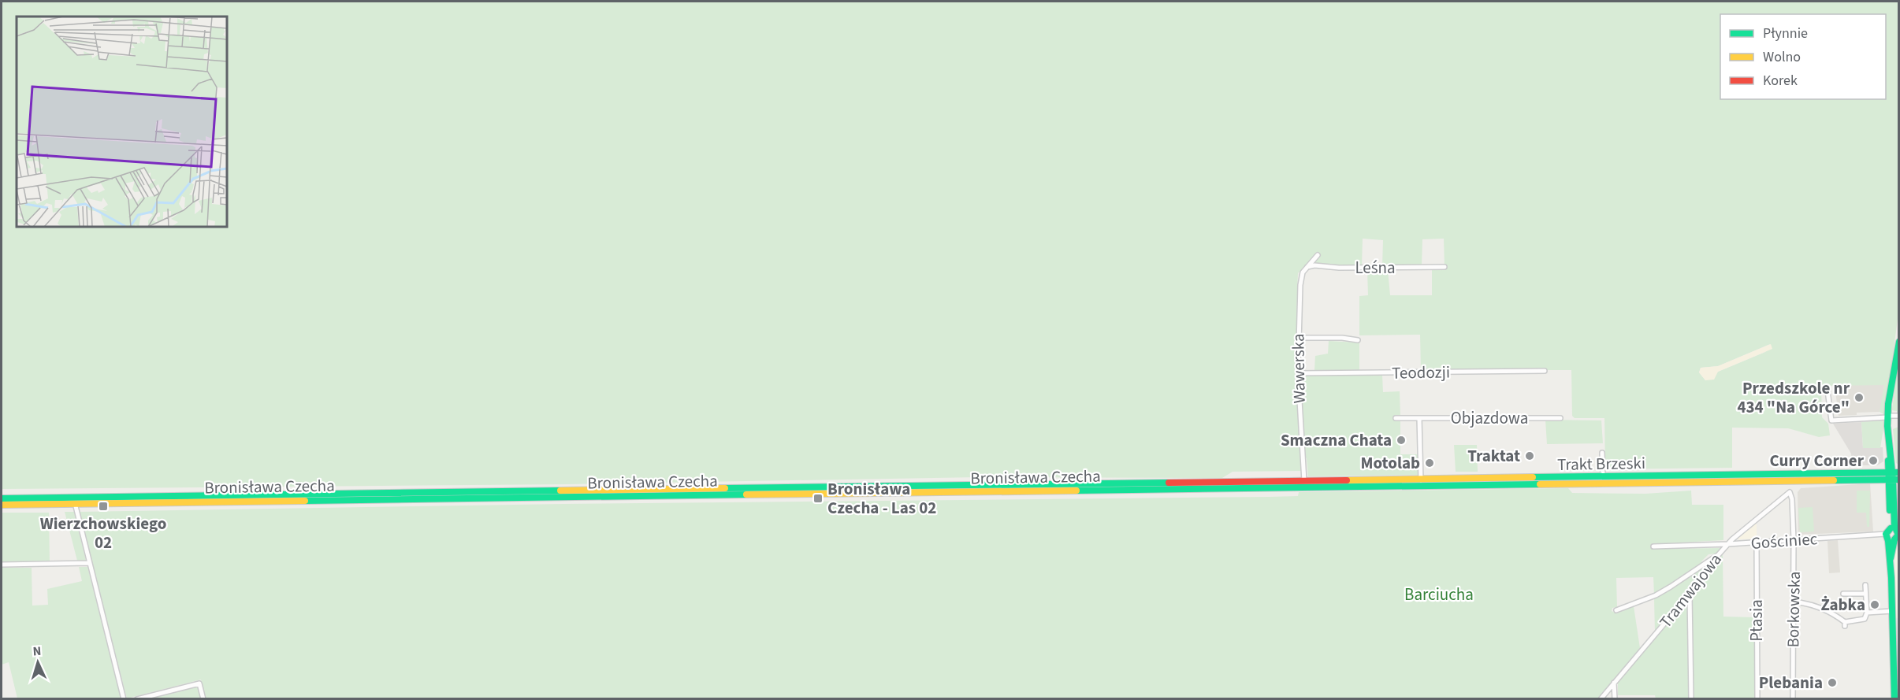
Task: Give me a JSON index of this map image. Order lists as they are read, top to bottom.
{
  "streets": {
    "main road": ["Trakt Brzeski", "Bronisława Czecha"],
    "street": [
      "Leśna",
      "Wawerska",
      "Teodozji",
      "Objazdowa",
      "Gościniec",
      "Tramwajowa",
      "Borkowska",
      "Ptasia"
    ]
  },
  "crossings": [
    ["Leśna", "Wawerska"],
    ["Wawerska", "Teodozji"],
    ["Wawerska", "Trakt Brzeski"],
    ["Wawerska", "Bronisława Czecha"],
    ["Trakt Brzeski", "Bronisława Czecha"],
    ["Gościniec", "Tramwajowa"],
    ["Gościniec", "Borkowska"],
    ["Gościniec", "Ptasia"],
    ["Tramwajowa", "Borkowska"]
  ],
  "parks": ["Barciucha"],
  "places": {
    "other": [
      "Przedszkole nr 434 \"Na Górce\"",
      "Smaczna Chata",
      "Traktat",
      "Curry Corner",
      "Motolab",
      "Żabka",
      "Plebania"
    ],
    "transit": ["Bronisława Czecha - Las 02", "Wierzchowskiego 02"]
  },
  "legend": ["Płynnie", "Wolno", "Korek"],
  "north": "top"
}
